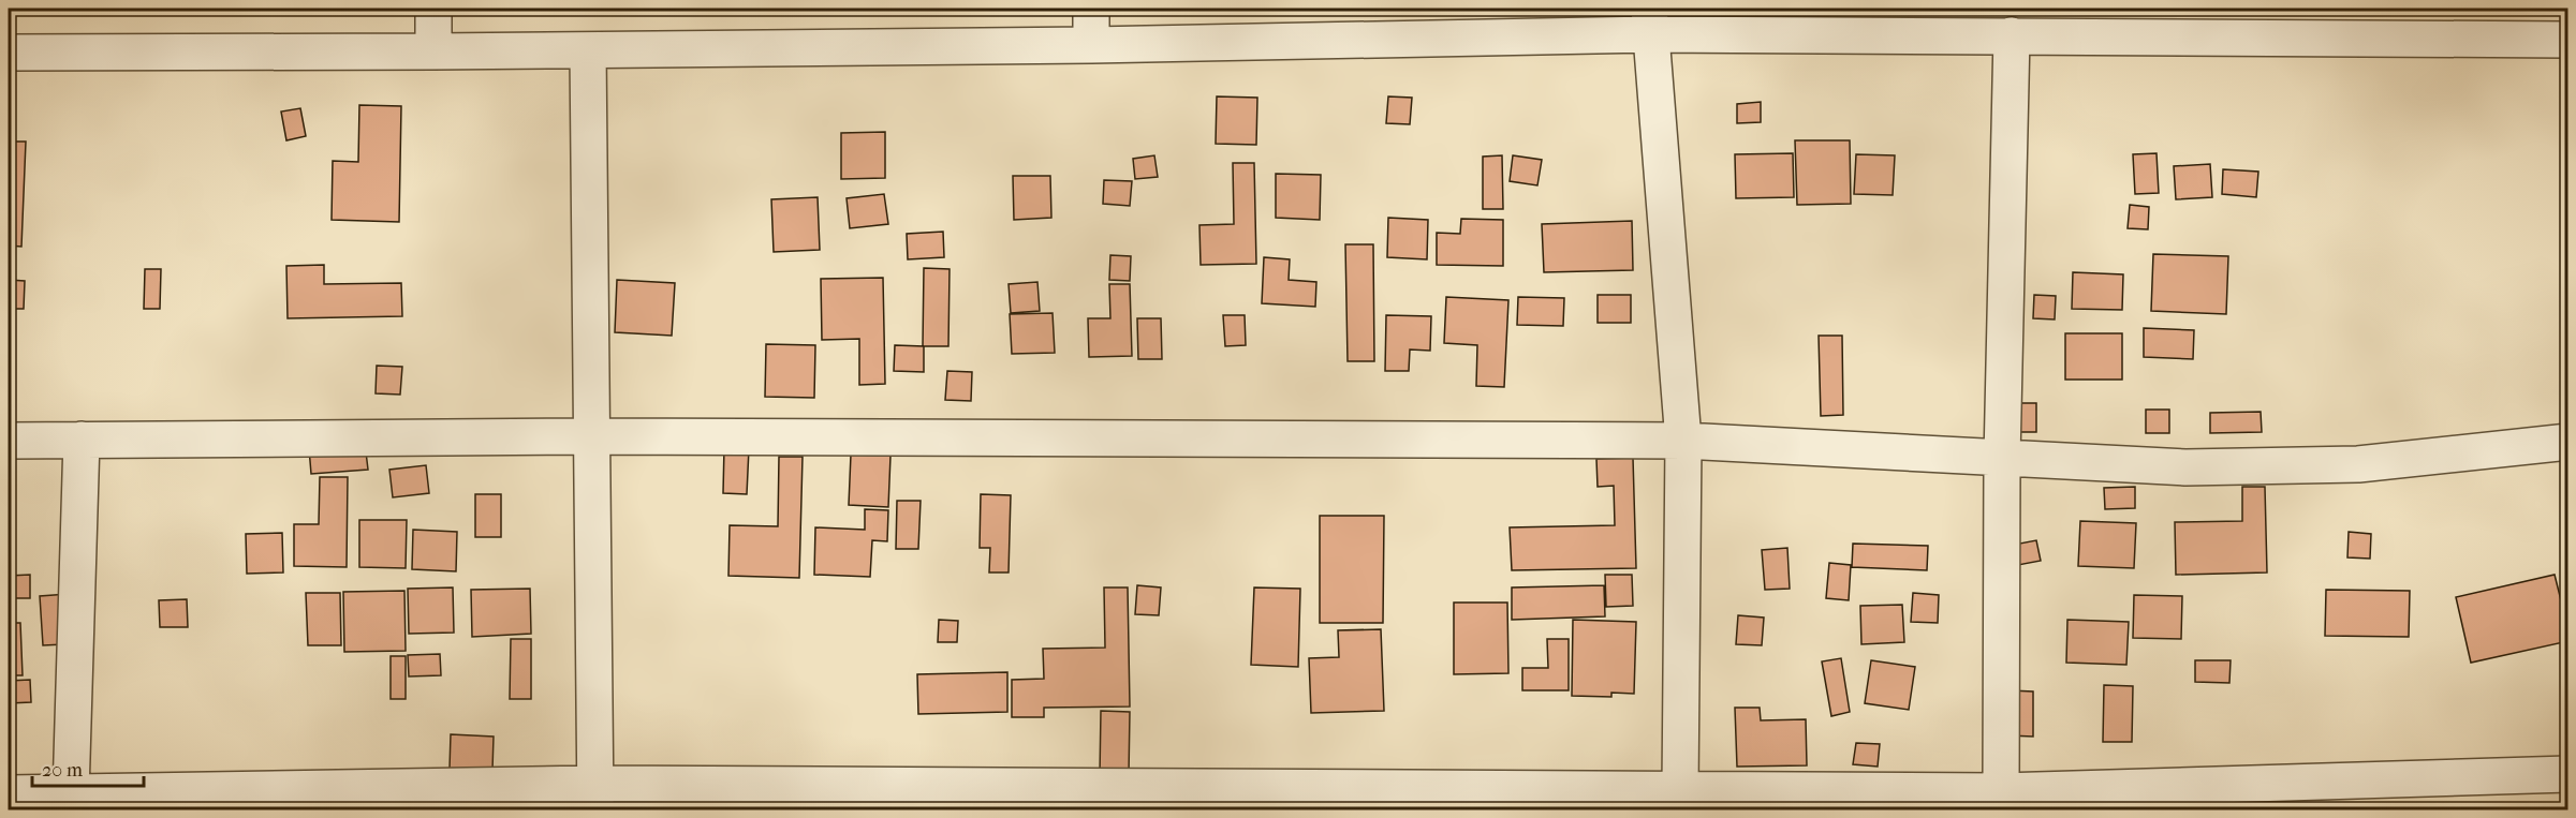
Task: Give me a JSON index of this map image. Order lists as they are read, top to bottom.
{
  "scale_bar": "20 m"
}
